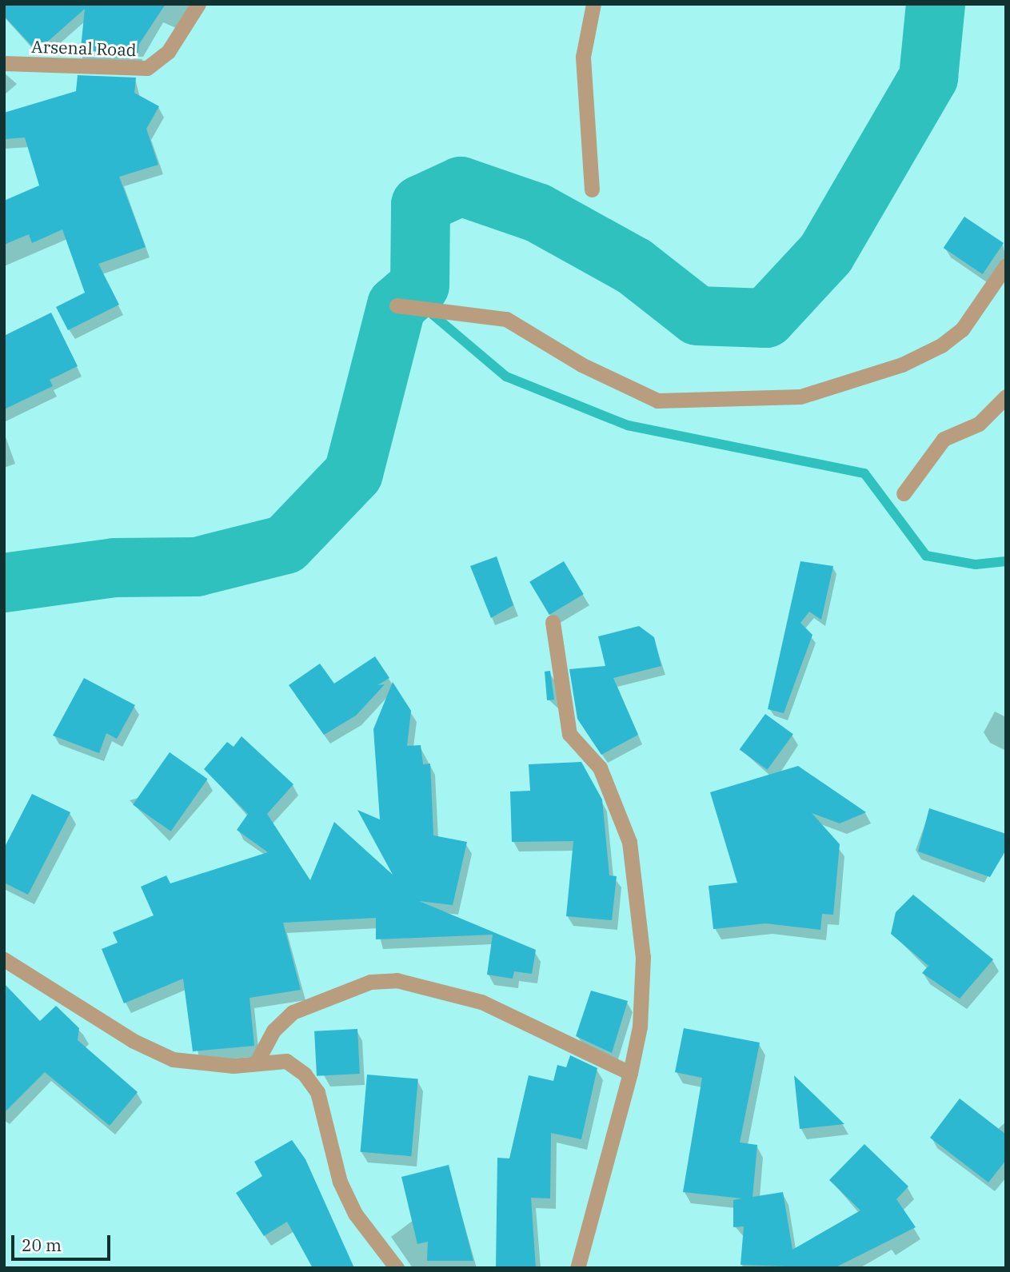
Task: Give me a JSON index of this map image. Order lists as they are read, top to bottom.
{
  "streets": {
    "street": ["Arsenal Road"]
  },
  "scale_bar": "20 m"
}
